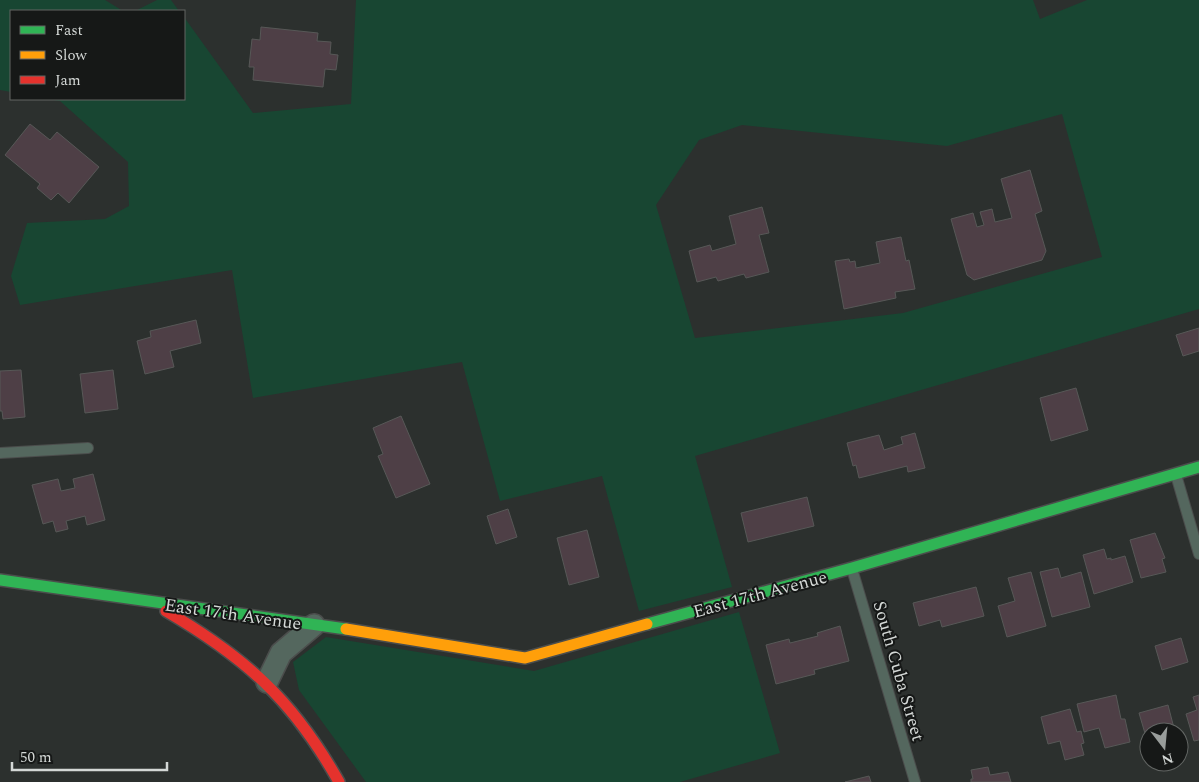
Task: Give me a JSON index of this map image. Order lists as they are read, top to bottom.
{
  "streets": {
    "street": ["East 17th Avenue"],
    "lane": ["South Cuba Street"]
  },
  "crossings": [
    ["East 17th Avenue", "South Cuba Street"]
  ],
  "legend": ["Fast", "Slow", "Jam"],
  "scale_bar": "50 m",
  "north": "bottom"
}
